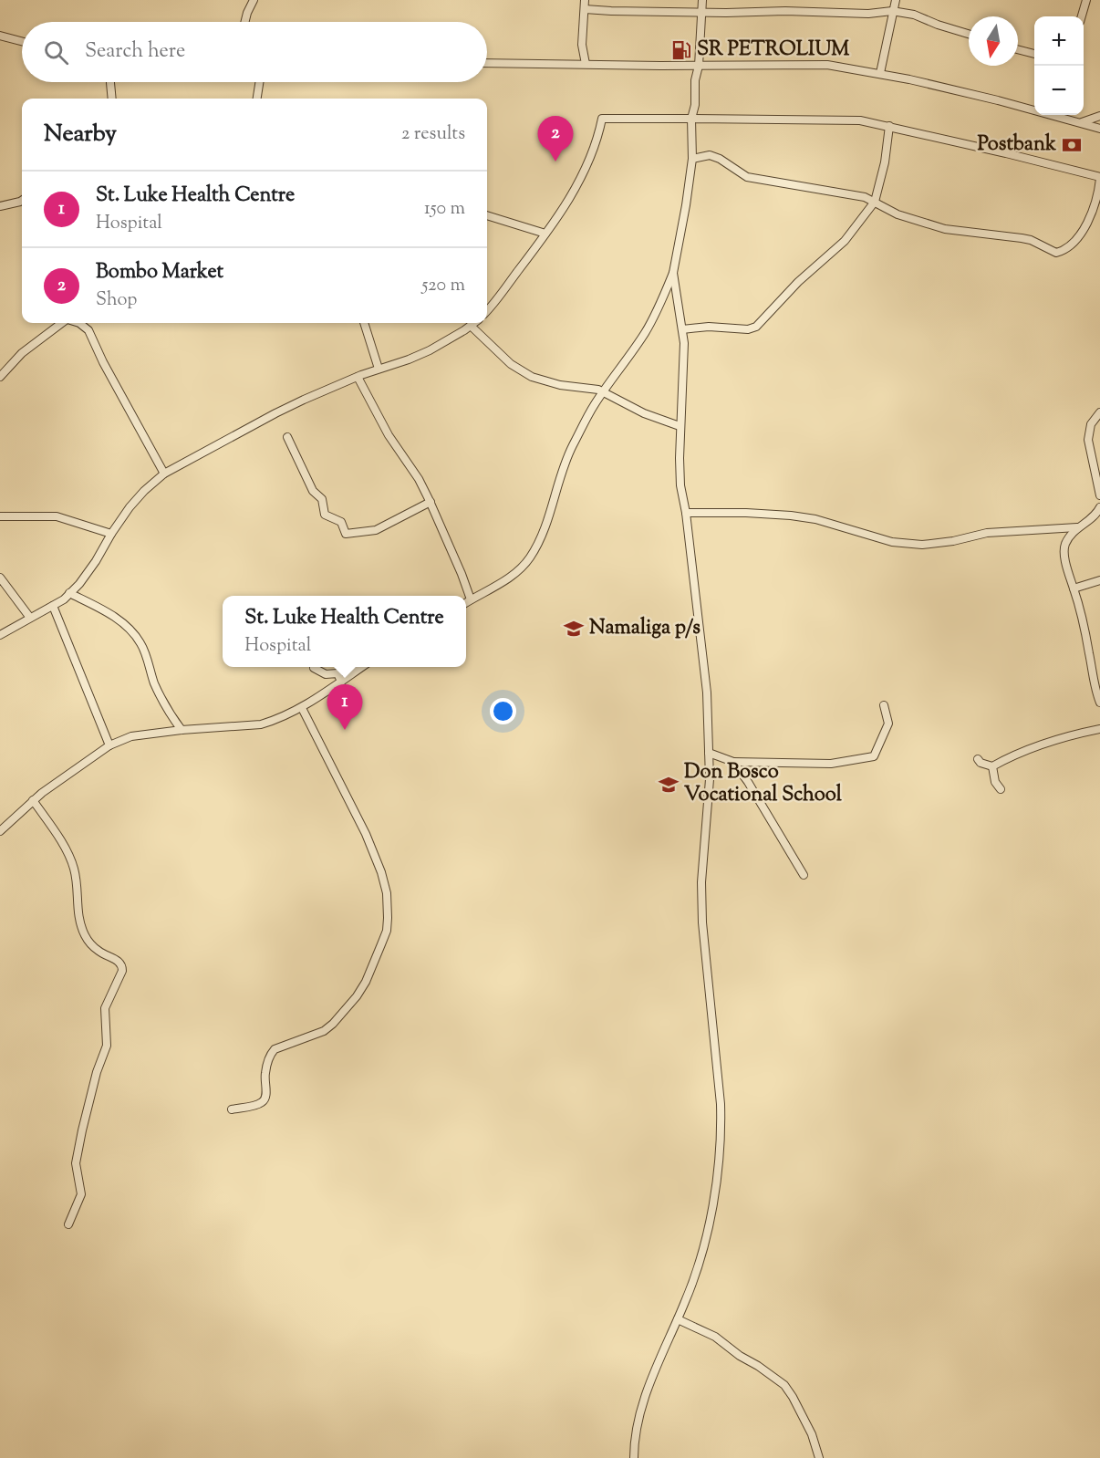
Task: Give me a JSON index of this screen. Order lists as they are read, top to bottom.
{
  "places": {
    "fuel station": ["SR PETROLIUM"],
    "bank": ["Postbank"],
    "school or university": ["Namaliga p/s", "Don Bosco Vocational School"]
  },
  "north": "bottom",
  "page": {
    "map_buttons": ["+", "−"],
    "search": "Search here",
    "heading": ["Nearby", "2 results"],
    "pins": ["2", "1"],
    "list": [
      {
        "mark": "1",
        "name": "St. Luke Health Centre",
        "note": "Hospital",
        "value": "150 m"
      },
      {
        "mark": "2",
        "name": "Bombo Market",
        "note": "Shop",
        "value": "520 m"
      }
    ],
    "popup": ["St. Luke Health Centre", "Hospital"]
  }
}
